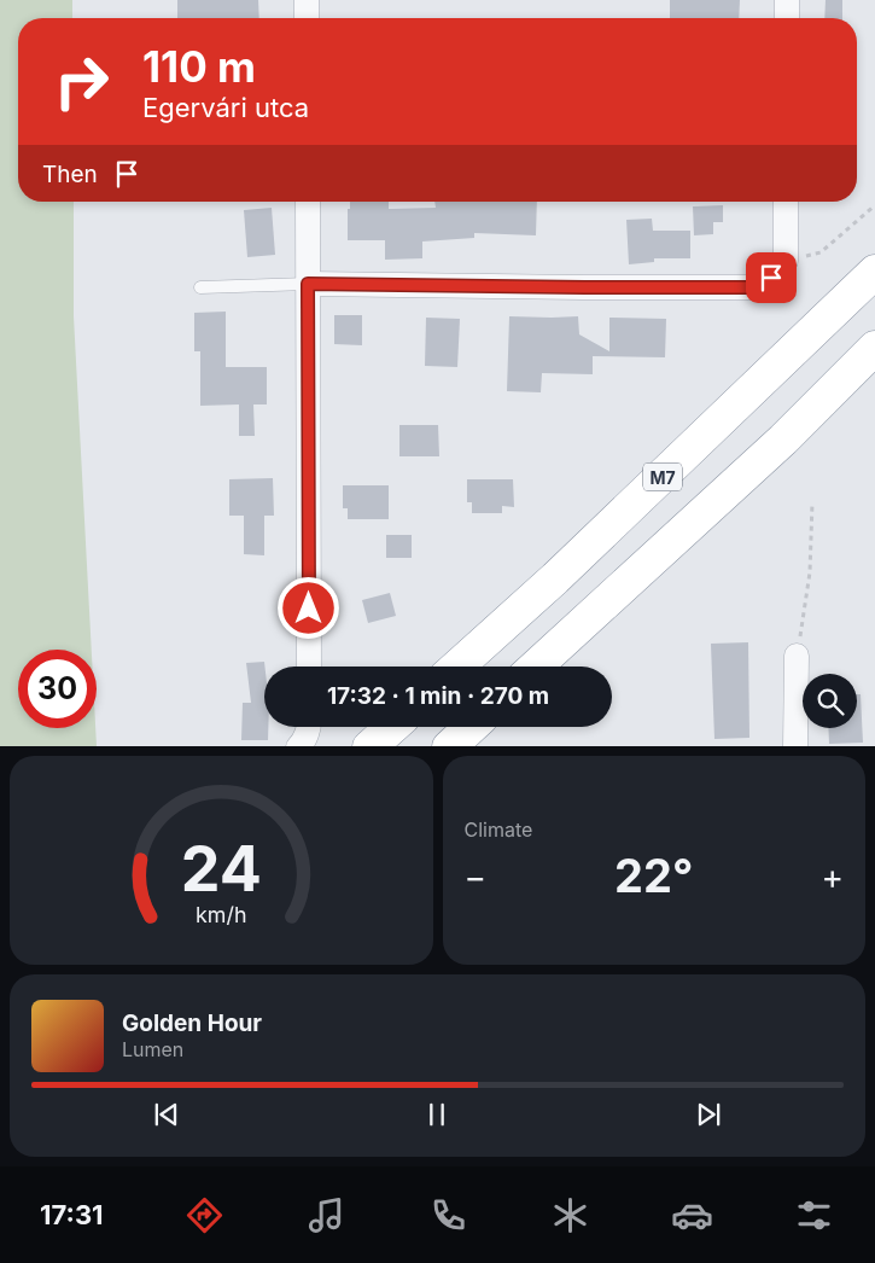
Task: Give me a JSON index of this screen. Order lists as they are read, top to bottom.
{
  "streets": {
    "highway": ["M7"]
  },
  "page": {
    "turn": ["110 m", "Egervári utca"],
    "then": "Then",
    "limit": "30",
    "trip": "17:32 · 1 min · 270 m",
    "tile": "Climate",
    "heat": ["−", "22°", "+"],
    "song": ["Golden Hour", "Lumen"],
    "tabs": "17:31",
    "gauge": ["24", "km/h"]
  }
}
